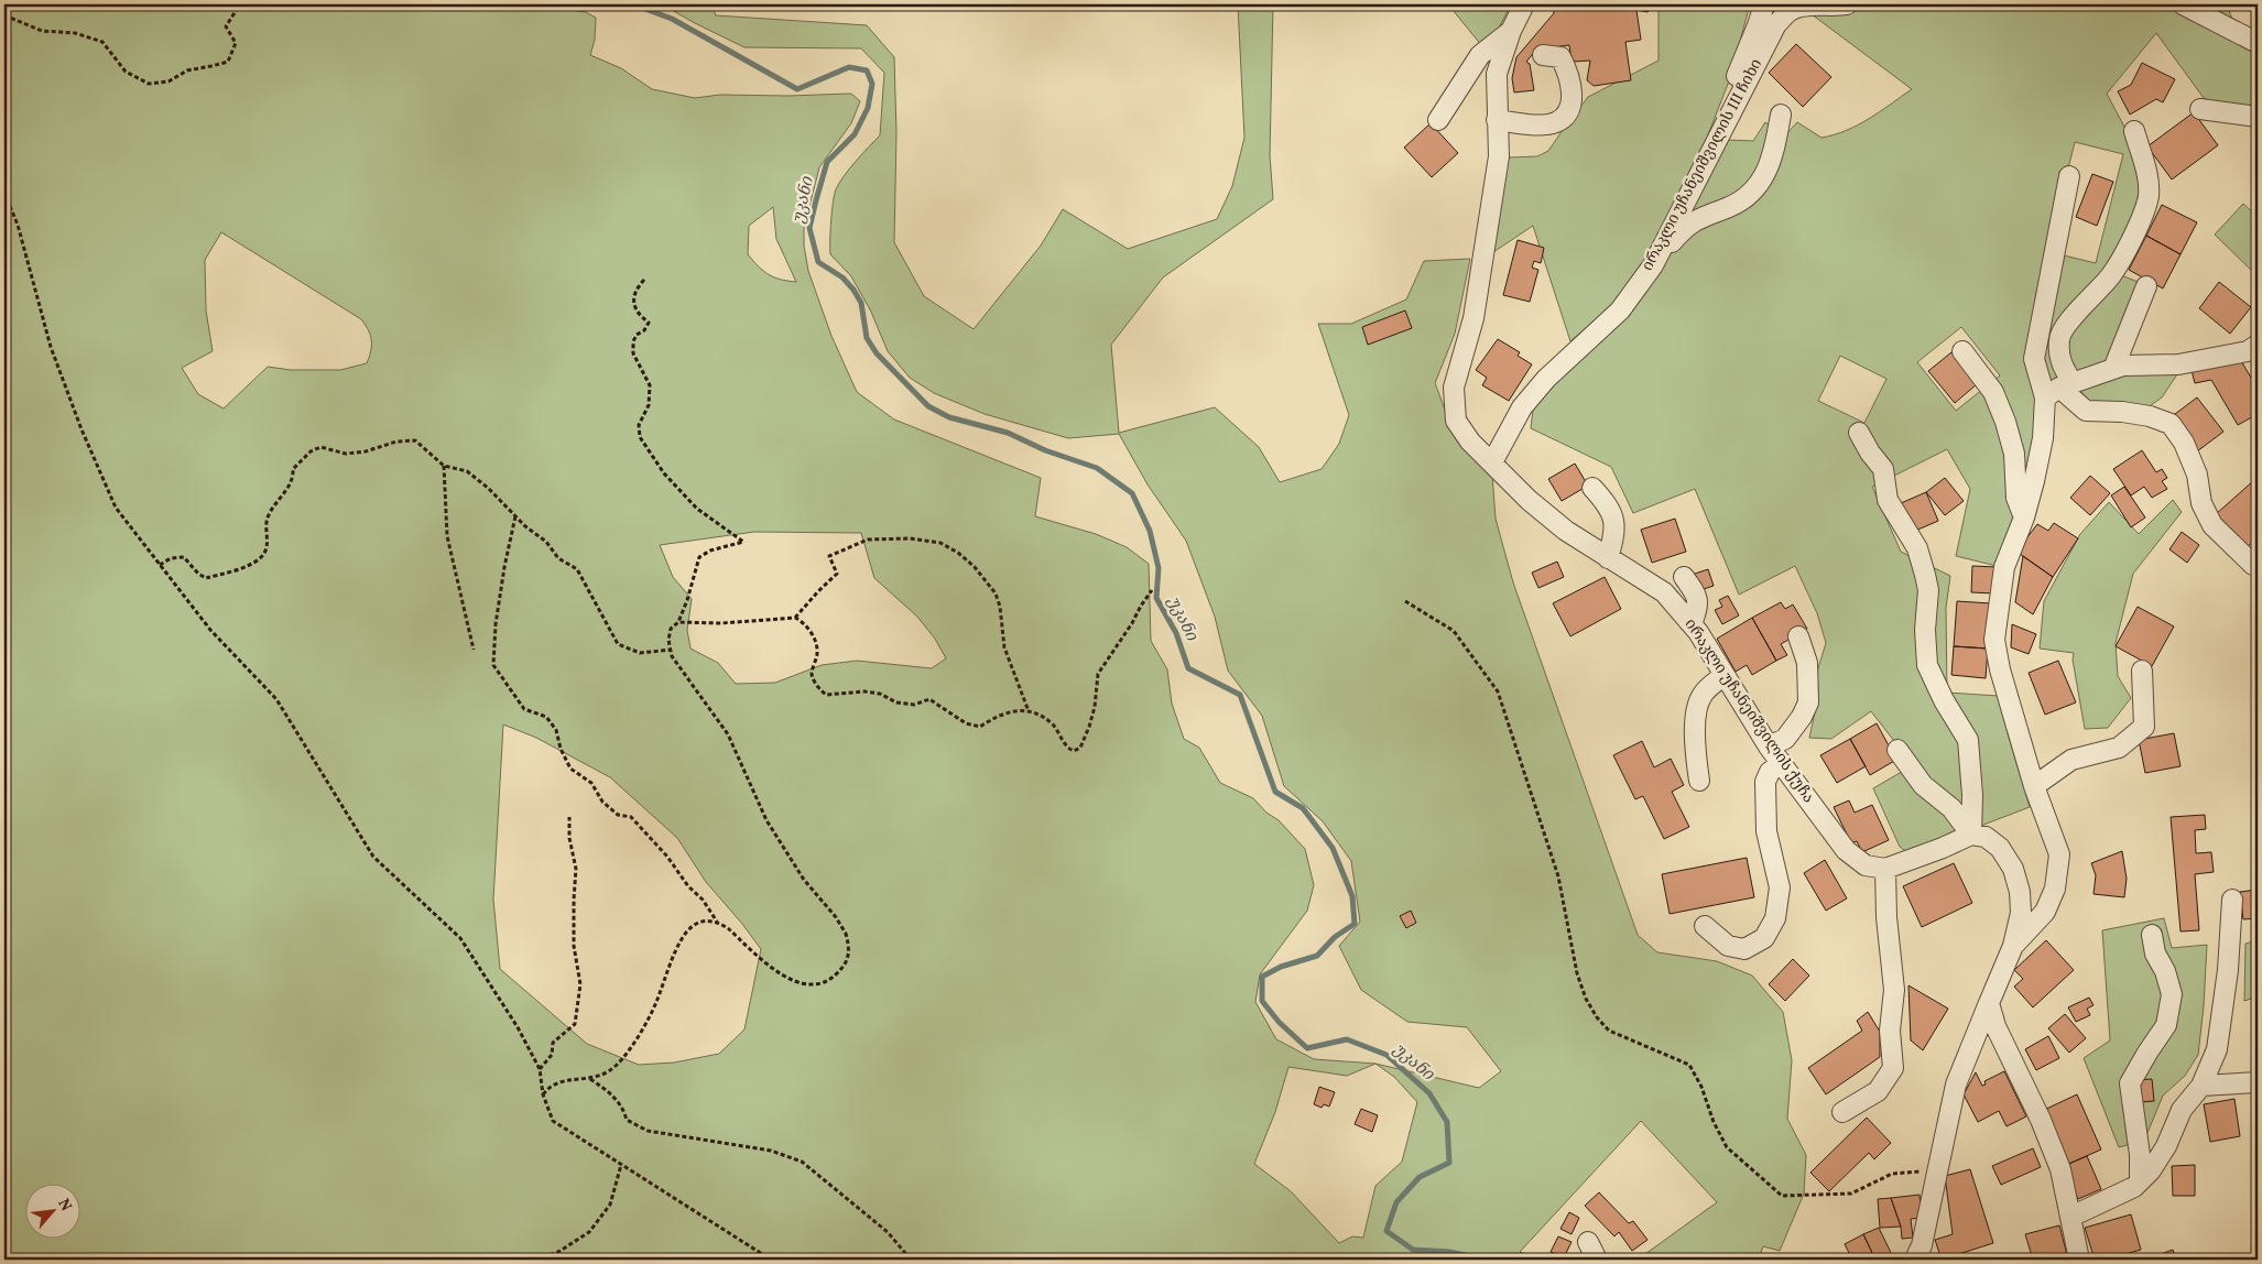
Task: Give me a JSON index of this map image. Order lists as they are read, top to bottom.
{
  "streets": {
    "street": ["ირაკლი უჩანეიშვილის III ჩიხი", "ირაკლი უჩანეიშვილის ქუჩა"]
  },
  "crossings": [
    ["ირაკლი უჩანეიშვილის III ჩიხი", "ირაკლი უჩანეიშვილის ქუჩა"]
  ],
  "water": ["უკანი"],
  "north": "top right"
}
